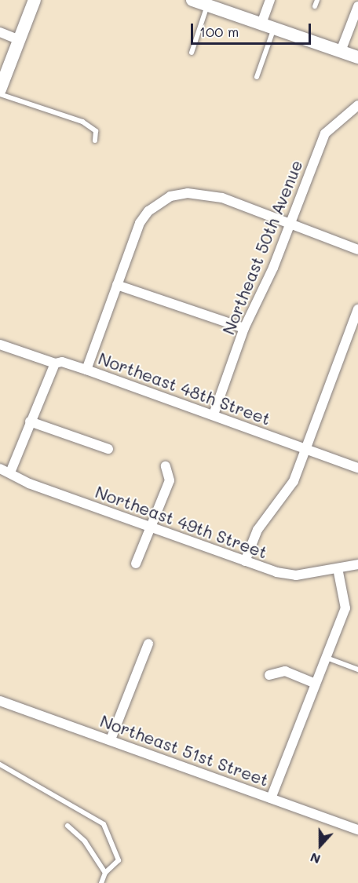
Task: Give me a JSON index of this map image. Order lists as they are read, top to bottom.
{
  "streets": {
    "street": [
      "Northeast 50th Avenue",
      "Northeast 48th Street",
      "Northeast 49th Street",
      "Northeast 51st Street"
    ]
  },
  "crossings": [
    ["Northeast 50th Avenue", "Northeast 48th Street"]
  ],
  "scale_bar": "100 m",
  "north": "bottom"
}
